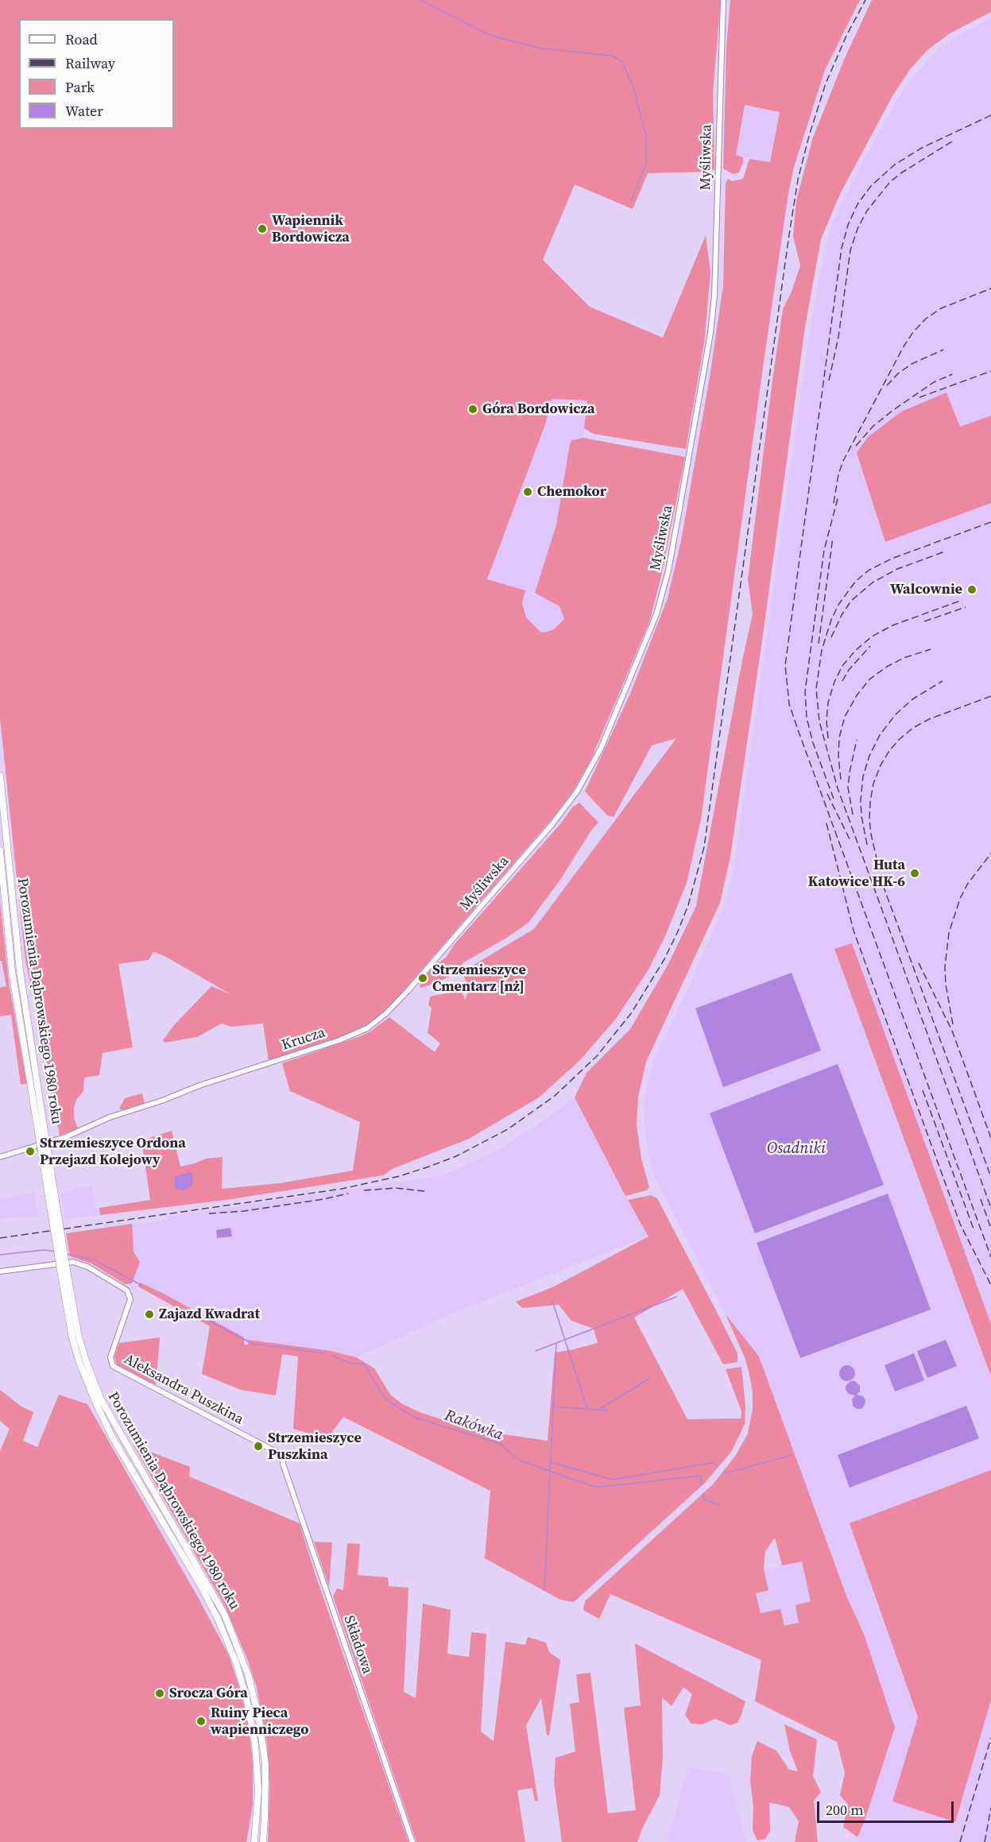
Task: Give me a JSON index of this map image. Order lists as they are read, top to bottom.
{
  "streets": {
    "main road": ["Porozumienia Dąbrowskiego 1980 roku"],
    "street": [
      "Myśliwska",
      "Krucza",
      "Aleksandra Puszkina",
      "Składowa"
    ]
  },
  "crossings": [
    ["Myśliwska", "Krucza"],
    ["Aleksandra Puszkina", "Składowa"]
  ],
  "water": ["Osadniki", "Rakówka"],
  "places": [
    "Wapiennik Bordowicza",
    "Góra Bordowicza",
    "Chemokor",
    "Walcownie",
    "Huta Katowice HK-6",
    "Strzemieszyce Cmentarz [nż]",
    "Strzemieszyce Ordona Przejazd Kolejowy",
    "Zajazd Kwadrat",
    "Strzemieszyce Puszkina",
    "Srocza Góra",
    "Ruiny Pieca wapienniczego"
  ],
  "legend": [
    "Road",
    "Railway",
    "Park",
    "Water"
  ],
  "scale_bar": "200 m"
}
